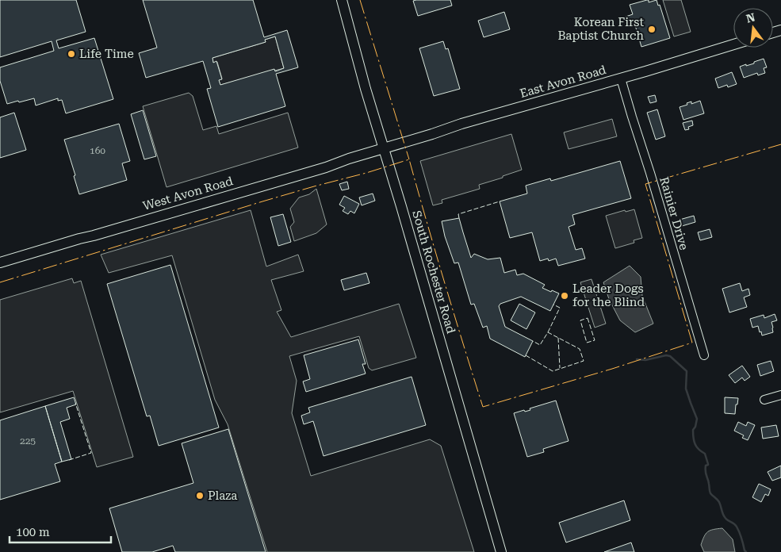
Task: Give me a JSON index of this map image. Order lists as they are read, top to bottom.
{
  "streets": {
    "main road": ["East Avon Road", "West Avon Road", "South Rochester Road"],
    "street": ["Rainier Drive"]
  },
  "crossings": [
    ["East Avon Road", "West Avon Road"],
    ["East Avon Road", "Rainier Drive"],
    ["East Avon Road", "South Rochester Road"],
    ["West Avon Road", "South Rochester Road"]
  ],
  "places": [
    "Korean First Baptist Church",
    "Life Time",
    "Leader Dogs for the Blind",
    "Plaza"
  ],
  "house_numbers": ["160", "225"],
  "scale_bar": "100 m",
  "north": "top"
}
